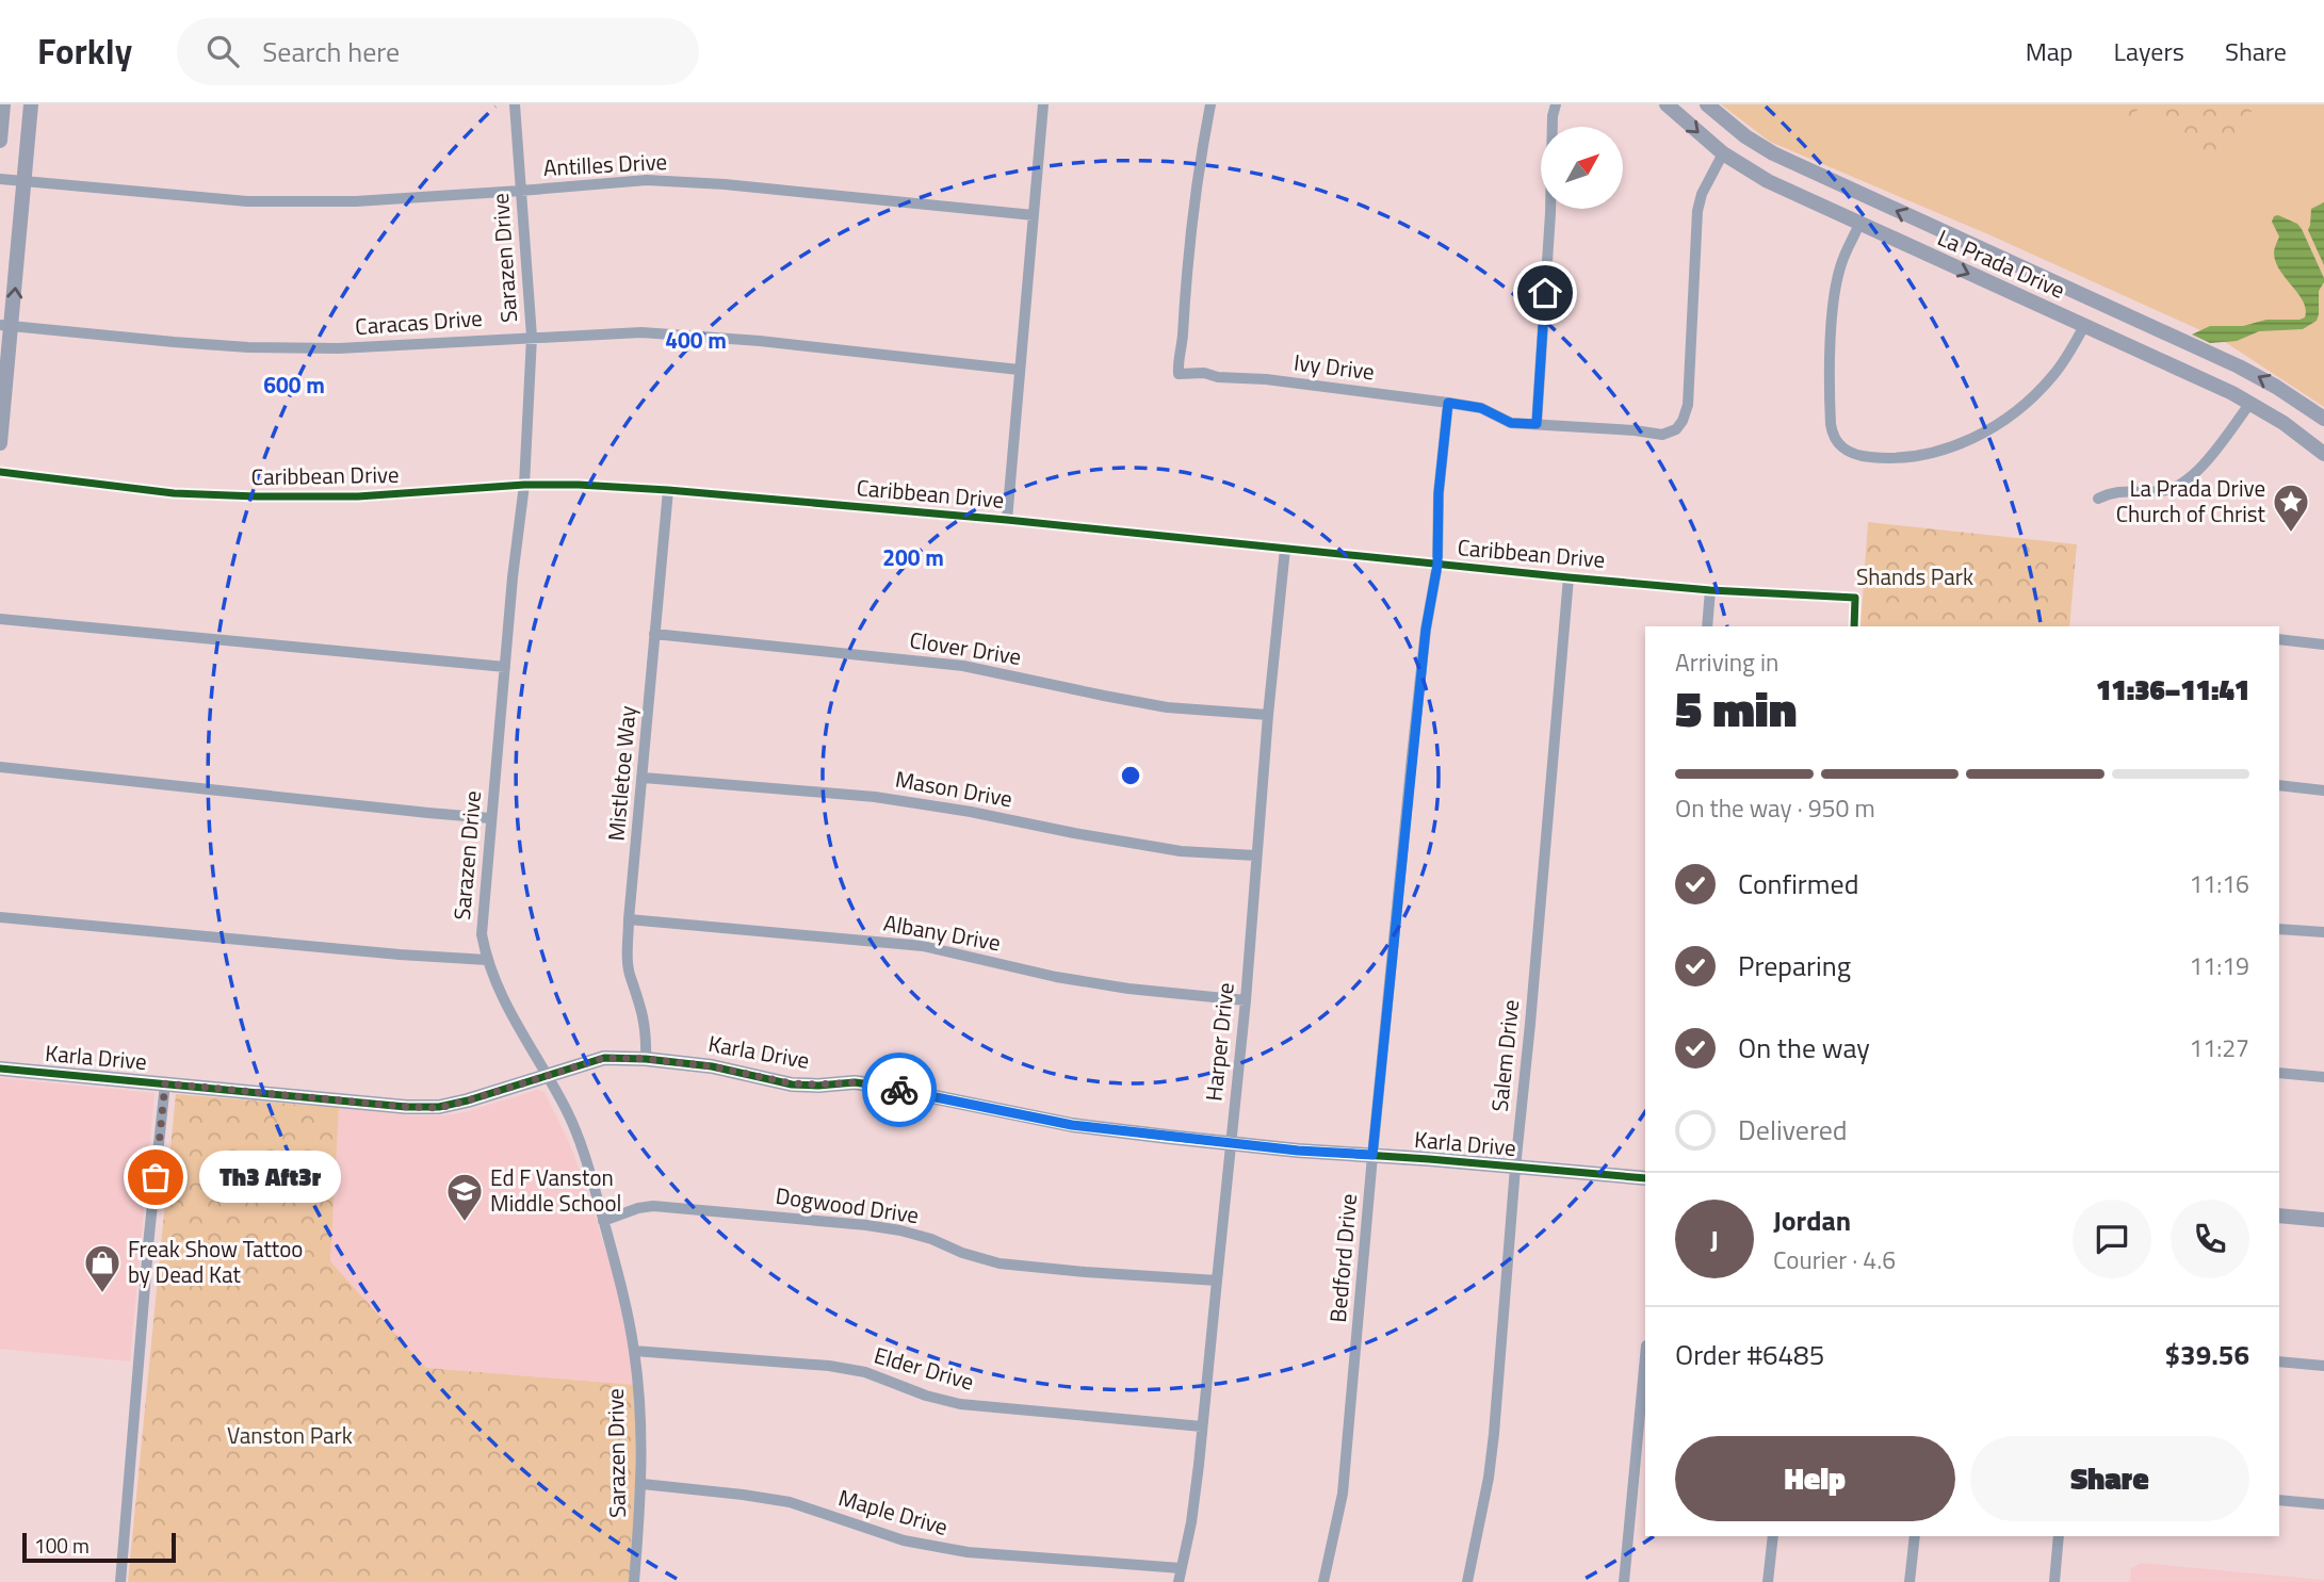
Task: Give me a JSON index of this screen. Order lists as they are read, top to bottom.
{
  "streets": {
    "main road": ["La Prada Drive", "Karla Drive"],
    "street": [
      "Antilles Drive",
      "Sarazen Drive",
      "Caracas Drive",
      "Ivy Drive",
      "Caribbean Drive",
      "Clover Drive",
      "Mistletoe Way",
      "Mason Drive",
      "Albany Drive",
      "Harper Drive",
      "Salem Drive",
      "Dogwood Drive",
      "Bedford Drive",
      "Elder Drive",
      "Maple Drive"
    ]
  },
  "crossings": [
    ["Antilles Drive", "Sarazen Drive"],
    ["Sarazen Drive", "Caracas Drive"],
    ["Sarazen Drive", "Caribbean Drive"],
    ["Sarazen Drive", "Karla Drive"],
    ["Sarazen Drive", "Dogwood Drive"],
    ["Sarazen Drive", "Elder Drive"],
    ["Sarazen Drive", "Maple Drive"],
    ["La Prada Drive", "Ivy Drive"],
    ["Ivy Drive", "Bedford Drive"],
    ["Caribbean Drive", "Mistletoe Way"],
    ["Caribbean Drive", "Harper Drive"],
    ["Caribbean Drive", "Salem Drive"],
    ["Caribbean Drive", "Bedford Drive"],
    ["Clover Drive", "Mistletoe Way"],
    ["Clover Drive", "Harper Drive"],
    ["Mistletoe Way", "Mason Drive"],
    ["Mistletoe Way", "Albany Drive"],
    ["Mistletoe Way", "Karla Drive"],
    ["Mason Drive", "Harper Drive"],
    ["Albany Drive", "Harper Drive"],
    ["Harper Drive", "Karla Drive"],
    ["Harper Drive", "Dogwood Drive"],
    ["Harper Drive", "Elder Drive"],
    ["Harper Drive", "Maple Drive"],
    ["Karla Drive", "Salem Drive"],
    ["Karla Drive", "Bedford Drive"]
  ],
  "parks": ["Shands Park", "Vanston Park"],
  "places": {
    "place": ["La Prada Drive Church of Christ"],
    "other": ["Th3 Aft3r"],
    "school or university": ["Ed F Vanston Middle School"],
    "shop": ["Freak Show Tattoo by Dead Kat"]
  },
  "scale_bar": "100 m",
  "north": "top right",
  "page": {
    "header": "Forkly",
    "search": "Search here",
    "nav": ["Map", "Layers", "Share"],
    "heading": ["5 min", "Arriving in", "11:36–11:41"],
    "panel": [
      "Jordan",
      "Courier · 4.6",
      "Order #6485",
      "$39.56"
    ],
    "bar": "On the way · 950 m",
    "list": [
      ["Confirmed", "11:16"],
      ["Preparing", "11:19"],
      ["On the way", "11:27"],
      "Delivered"
    ],
    "bubble": "Th3 Aft3r",
    "round": "J",
    "buttons": ["Help", "Share"],
    "scale": "100 m"
  },
  "rings": ["400 m", "600 m", "200 m"]
}
